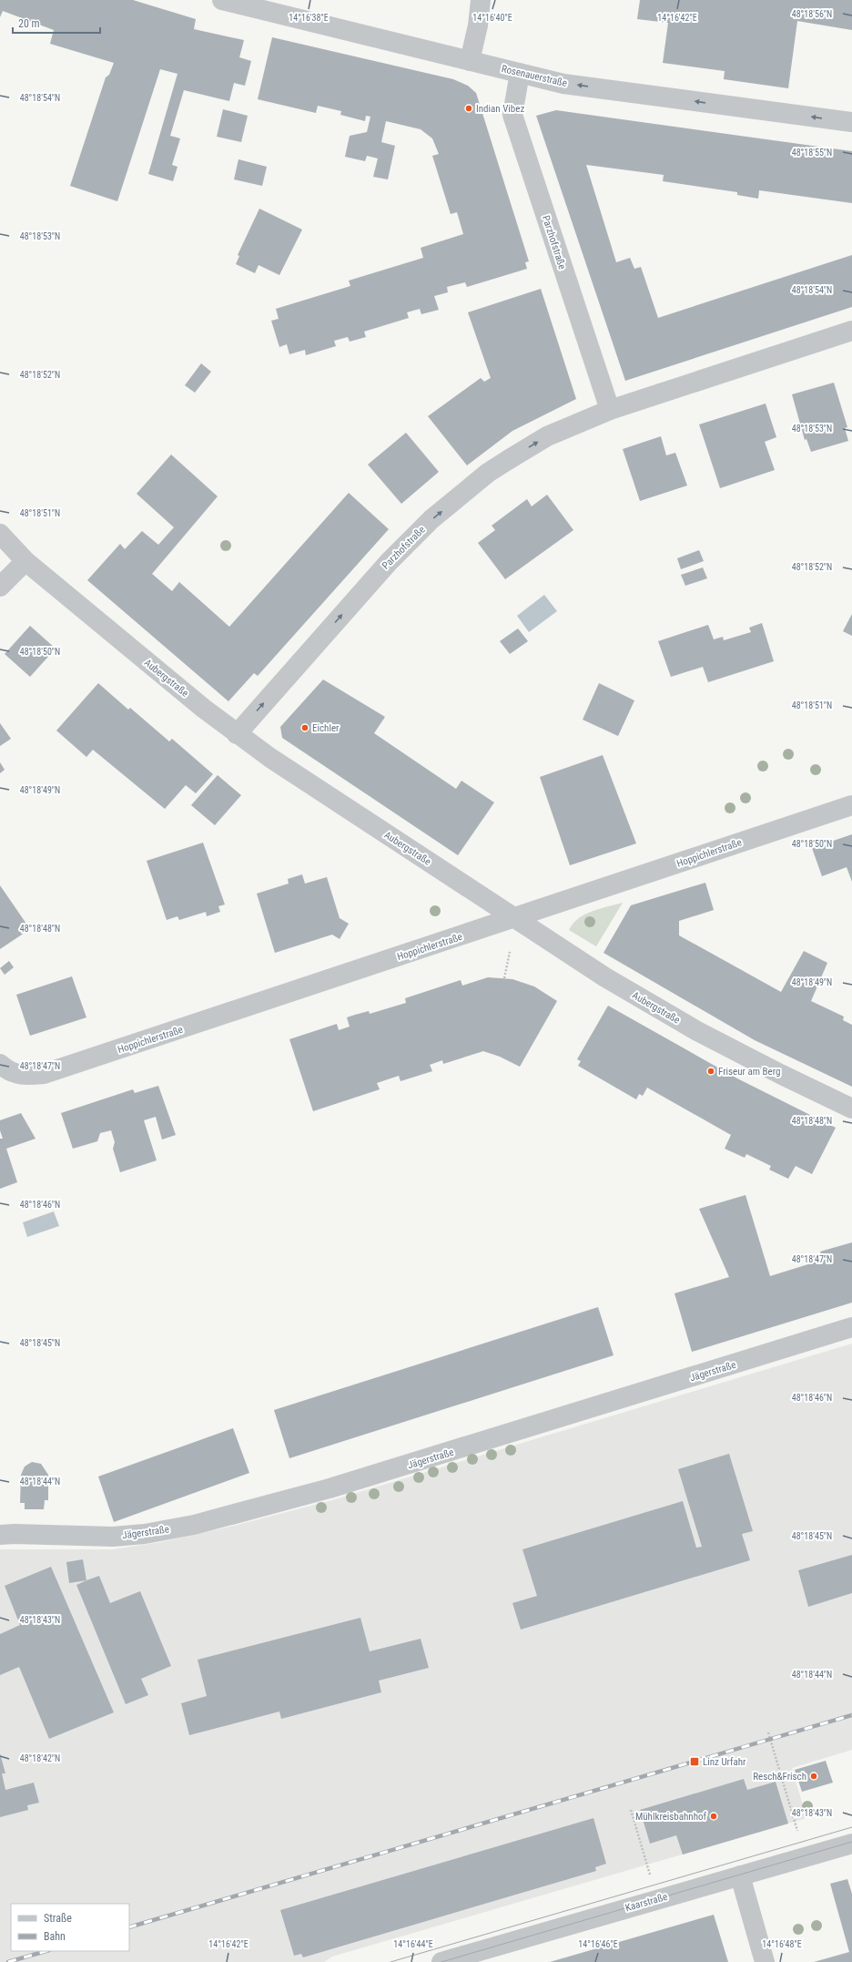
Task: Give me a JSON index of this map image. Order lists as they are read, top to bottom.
{
  "streets": {
    "street": [
      "Rosenauerstraße",
      "Parzhofstraße",
      "Aubergstraße",
      "Hoppichlerstraße",
      "Jägerstraße",
      "Kaarstraße"
    ]
  },
  "crossings": [
    ["Rosenauerstraße", "Parzhofstraße"],
    ["Parzhofstraße", "Aubergstraße"],
    ["Aubergstraße", "Hoppichlerstraße"]
  ],
  "one_way": ["Rosenauerstraße", "Parzhofstraße"],
  "places": {
    "other": [
      "Indian Vibez",
      "Eichler",
      "Friseur am Berg",
      "Resch&Frisch",
      "Mühlkreisbahnhof"
    ],
    "transit": ["Linz Urfahr"]
  },
  "legend": ["Straße", "Bahn"],
  "scale_bar": "20 m",
  "coordinates": [
    "48°18'56\"N",
    "14°16'38\"E",
    "14°16'40\"E",
    "14°16'42\"E",
    "48°18'54\"N",
    "48°18'55\"N",
    "48°18'53\"N",
    "48°18'52\"N",
    "48°18'51\"N",
    "48°18'50\"N",
    "48°18'49\"N",
    "48°18'48\"N",
    "48°18'47\"N",
    "48°18'46\"N",
    "48°18'45\"N",
    "48°18'44\"N",
    "48°18'43\"N",
    "48°18'42\"N",
    "14°16'44\"E",
    "14°16'46\"E",
    "14°16'48\"E"
  ]
}
